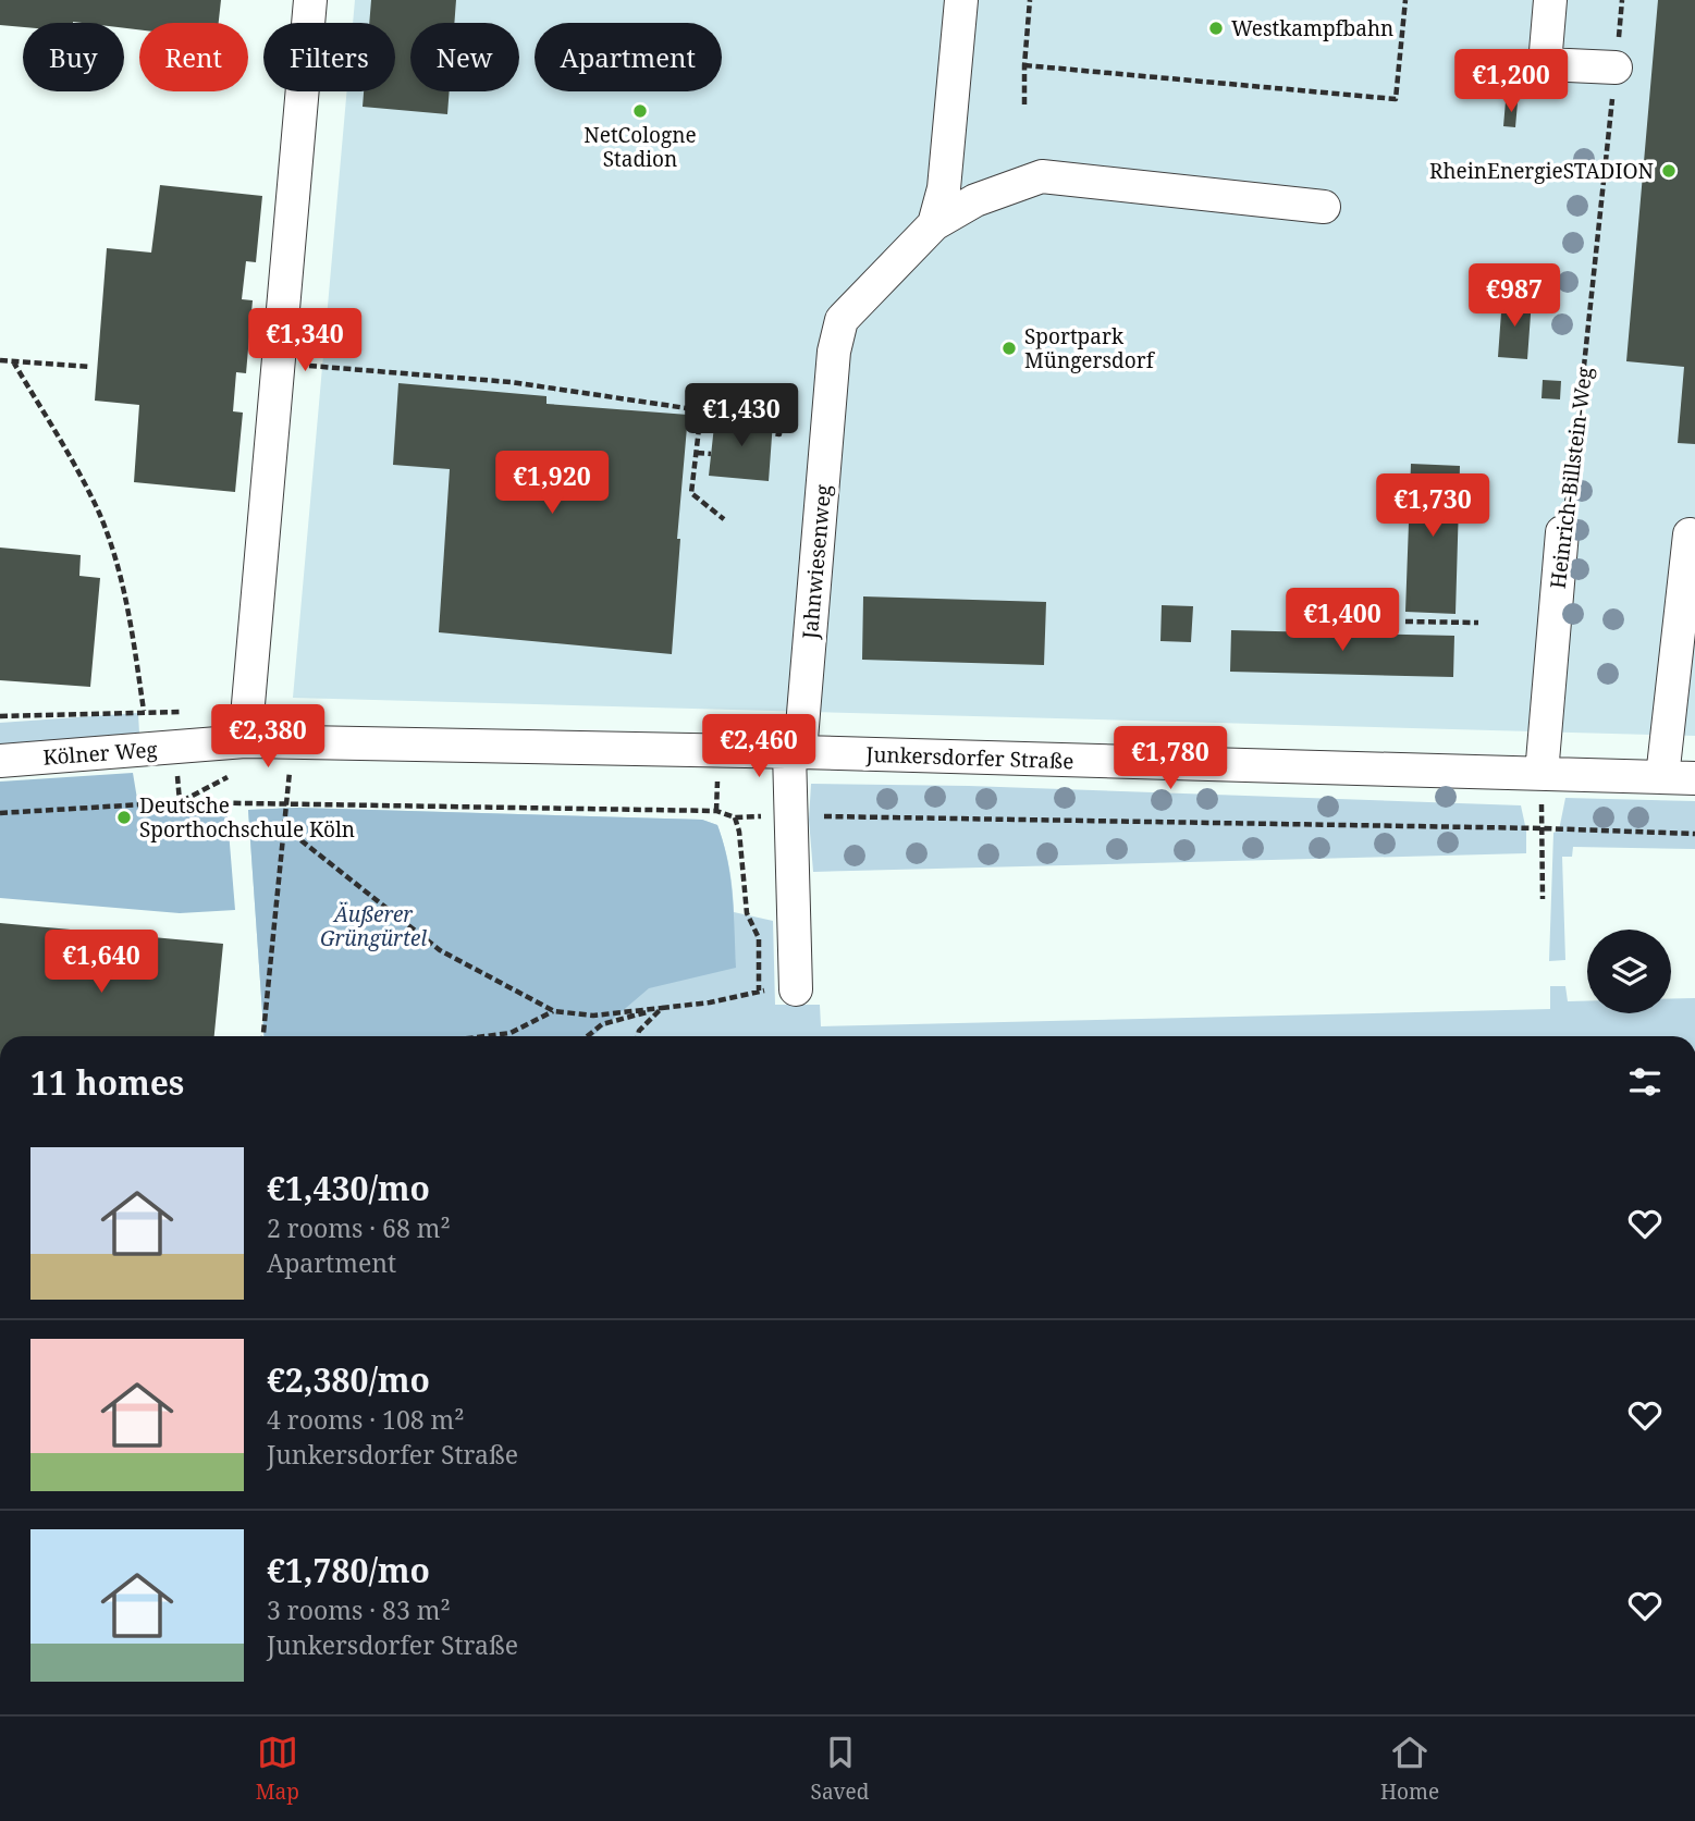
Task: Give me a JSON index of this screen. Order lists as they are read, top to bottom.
{
  "streets": {
    "street": [
      "Heinrich-Billstein-Weg",
      "Jahnwiesenweg",
      "Kölner Weg",
      "Junkersdorfer Straße"
    ]
  },
  "crossings": [
    ["Heinrich-Billstein-Weg", "Junkersdorfer Straße"],
    ["Jahnwiesenweg", "Junkersdorfer Straße"],
    ["Kölner Weg", "Junkersdorfer Straße"]
  ],
  "parks": ["Äußerer Grüngürtel"],
  "places": [
    "Westkampfbahn",
    "NetCologne Stadion",
    "RheinEnergieSTADION",
    "Sportpark Müngersdorf",
    "Deutsche Sporthochschule Köln"
  ],
  "page": {
    "chip": [
      "Buy",
      "Rent",
      "Filters",
      "New",
      "Apartment"
    ],
    "price": [
      "€1,200",
      "€987",
      "€1,340",
      "€1,430",
      "€1,920",
      "€1,730",
      "€1,400",
      "€2,380",
      "€2,460",
      "€1,780",
      "€1,640"
    ],
    "heading": "11 homes",
    "list": [
      {
        "name": "€1,430/mo",
        "note": "2 rooms · 68 m² · Apartment"
      },
      {
        "name": "€2,380/mo",
        "note": "4 rooms · 108 m² · Junkersdorfer Straße"
      },
      {
        "name": "€1,780/mo",
        "note": "3 rooms · 83 m² · Junkersdorfer Straße"
      }
    ],
    "tabs": ["Map", "Saved", "Home"]
  }
}
